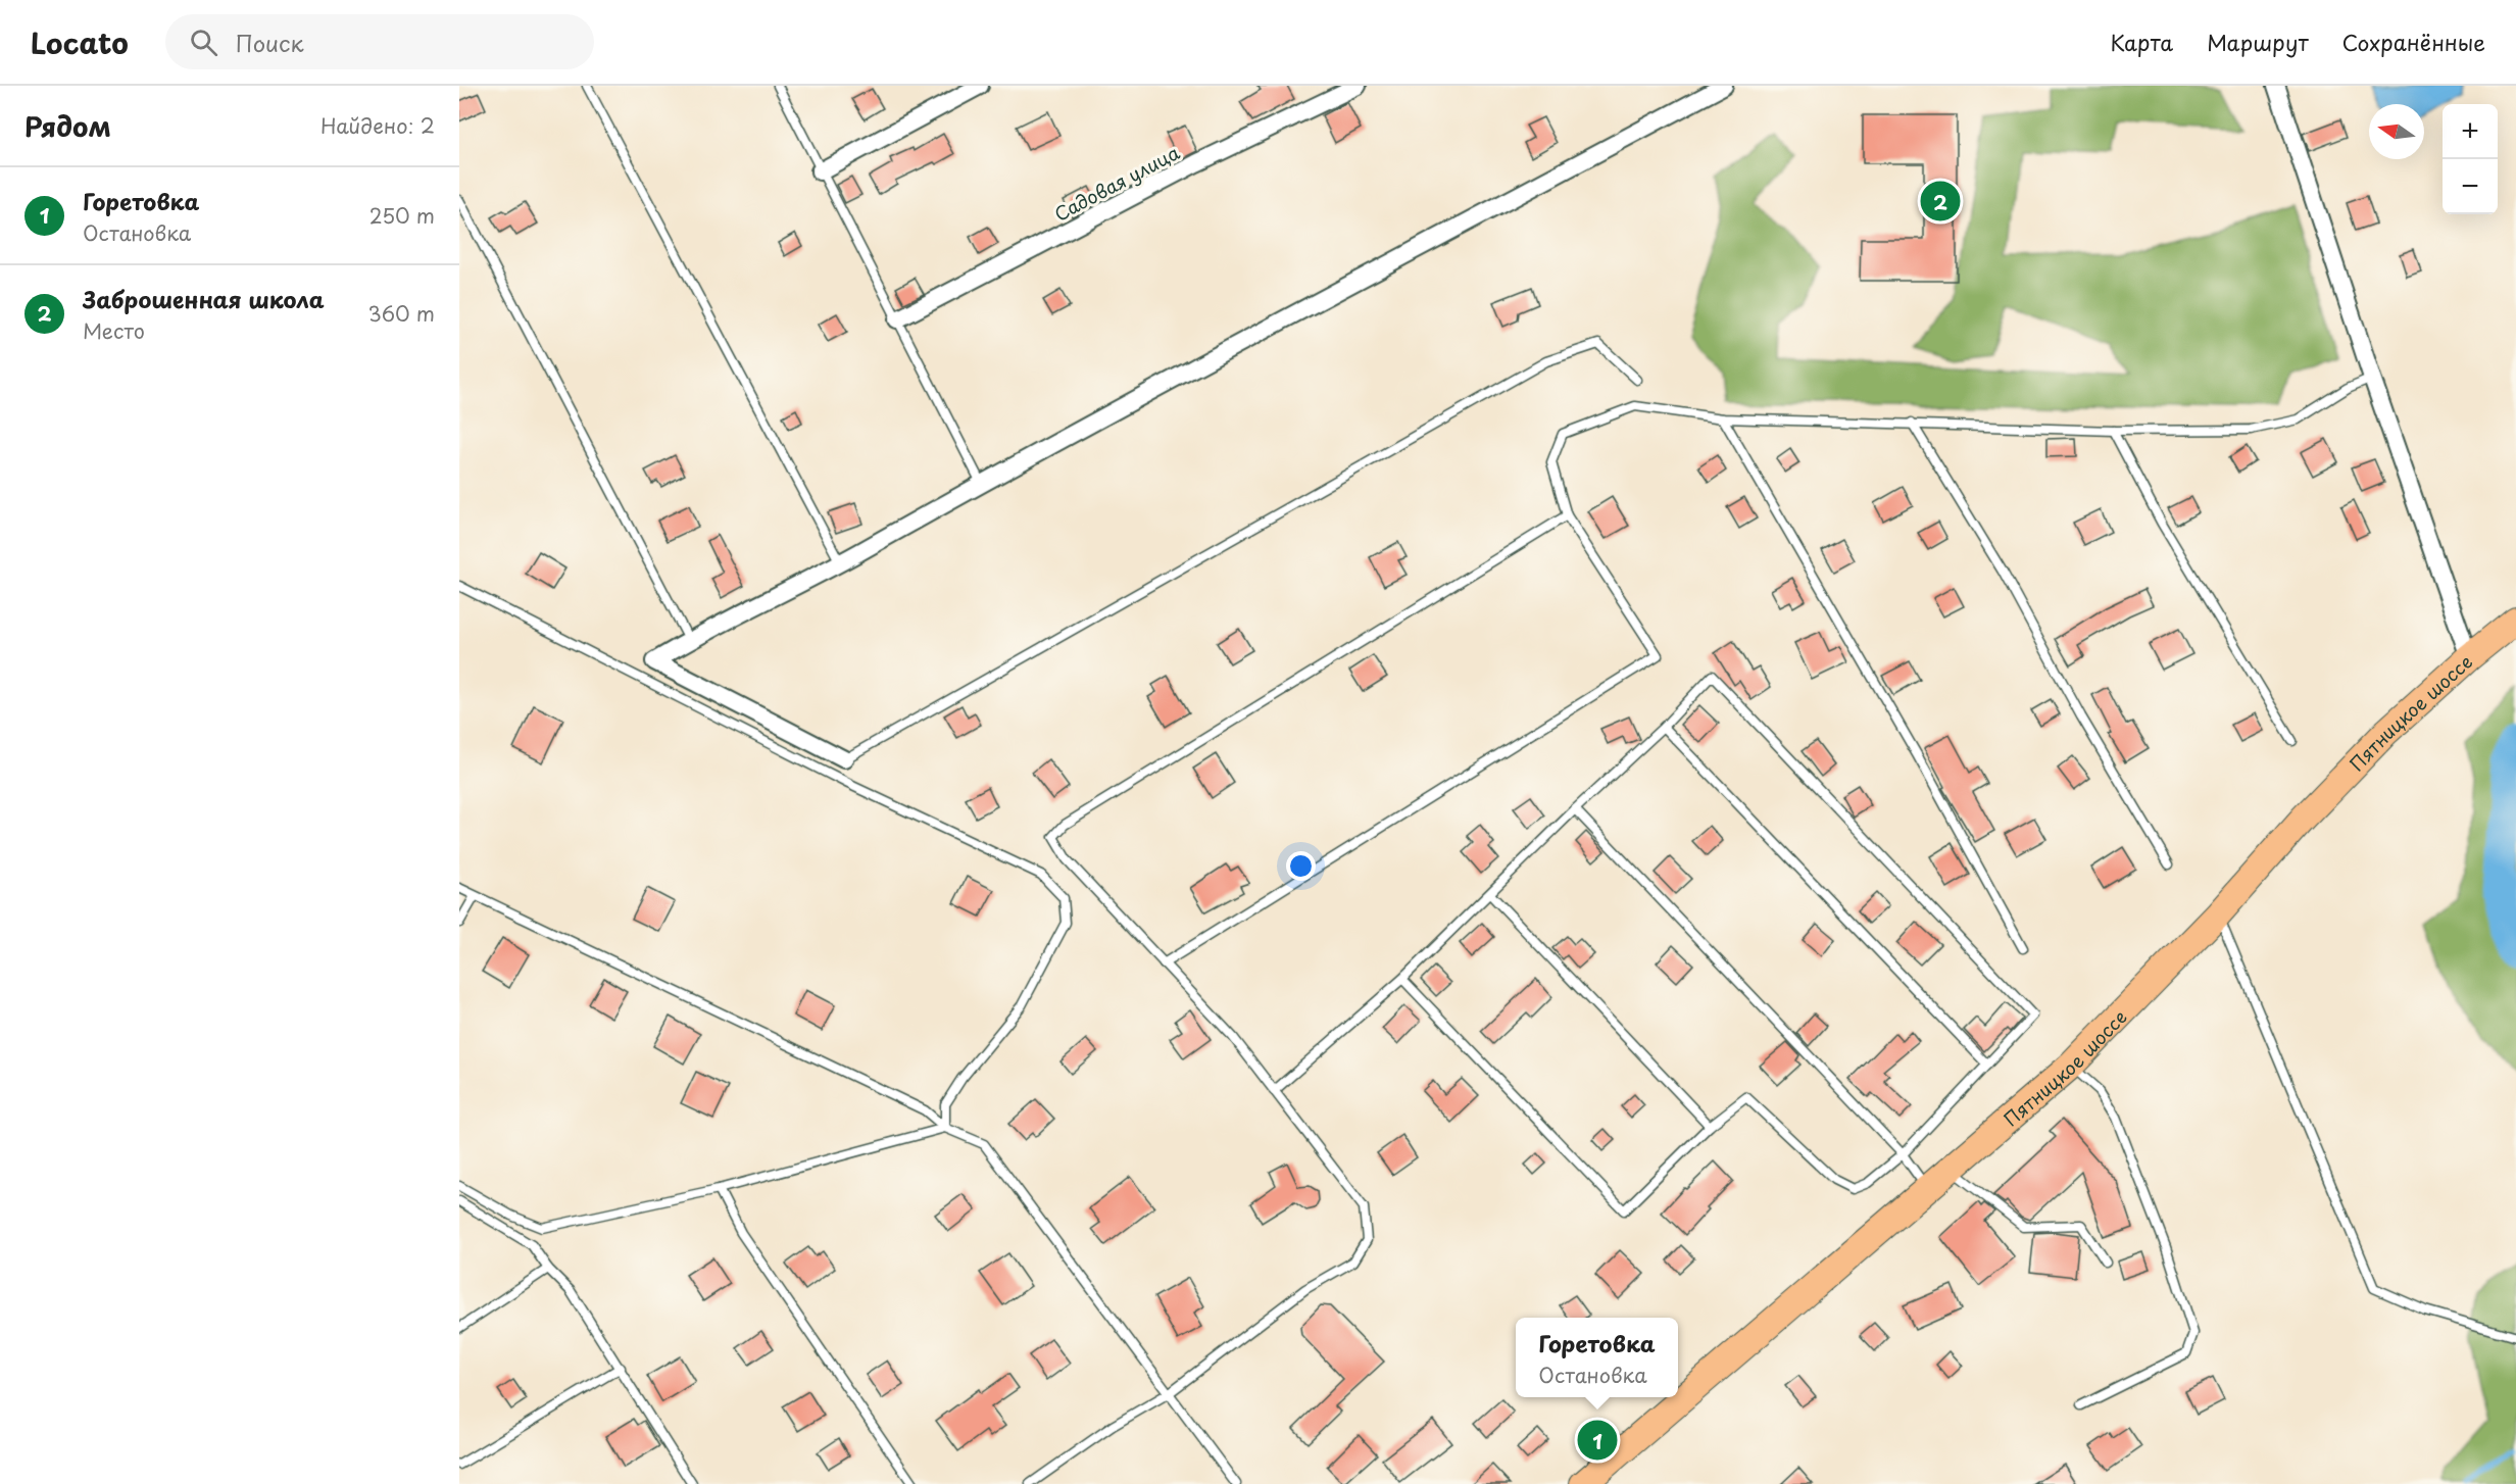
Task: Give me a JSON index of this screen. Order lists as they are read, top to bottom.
{
  "streets": {
    "main road": ["Пятницкое шоссе"],
    "street": ["Садовая улица"]
  },
  "north": "left",
  "page": {
    "header": "Locato",
    "search": "Поиск",
    "nav": ["Карта", "Маршрут", "Сохранённые"],
    "heading": ["Рядом", "Найдено: 2"],
    "map_buttons": ["+", "−"],
    "list": [
      {
        "mark": "1",
        "name": "Горетовка",
        "note": "Остановка",
        "value": "250 m"
      },
      {
        "mark": "2",
        "name": "Заброшенная школа",
        "note": "Место",
        "value": "360 m"
      }
    ],
    "pins": ["2", "1"],
    "popup": ["Горетовка", "Остановка"]
  }
}
